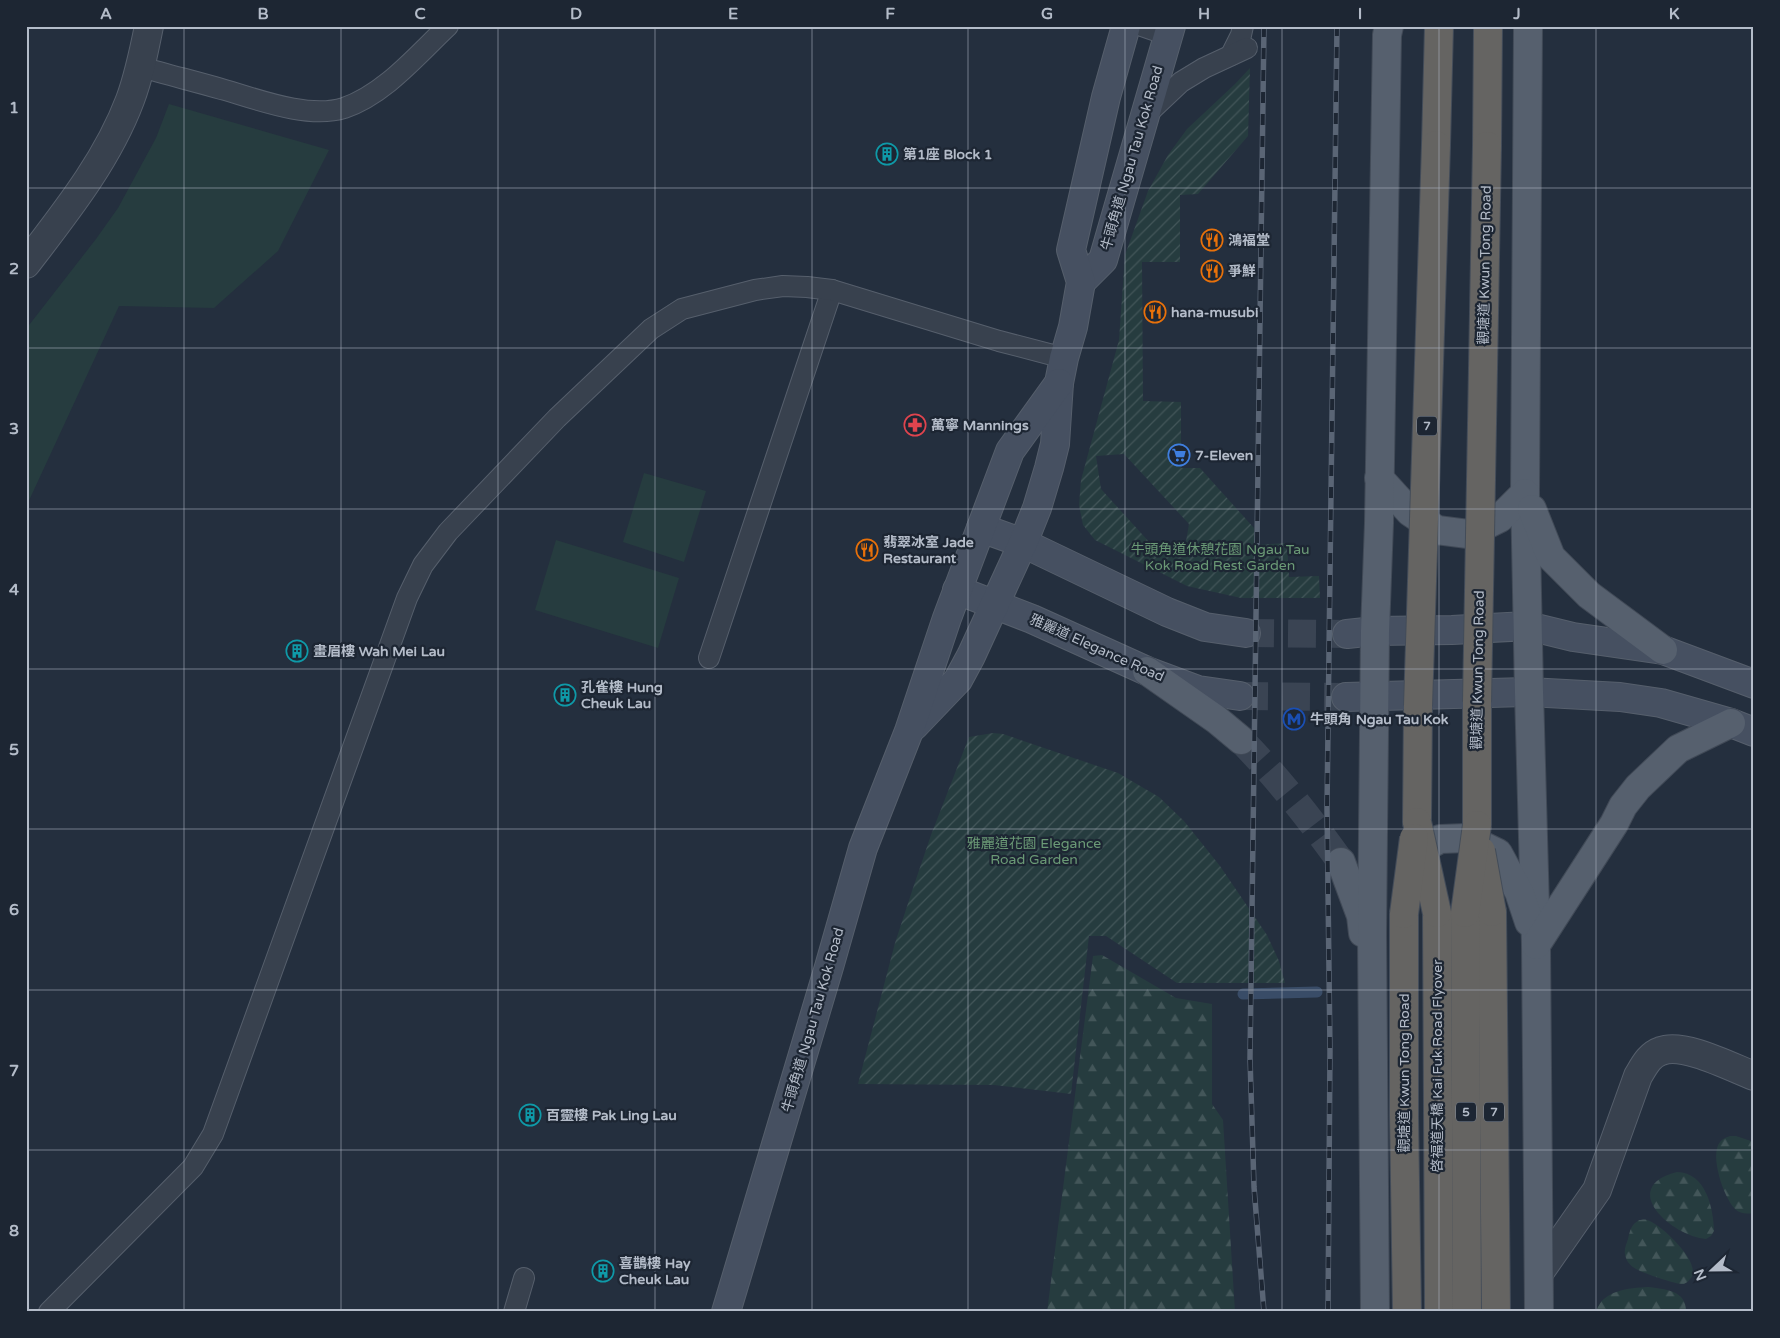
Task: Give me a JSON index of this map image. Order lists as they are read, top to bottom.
{
  "streets": {
    "highway": [
      "觀塘道 Kwun Tong Road",
      "7",
      "啓福道天橋 Kai Fuk Road Flyover",
      "5"
    ],
    "main road": ["牛頭角道 Ngau Tau Kok Road", "雅麗道 Elegance Road"]
  },
  "crossings": [
    ["牛頭角道 Ngau Tau Kok Road", "雅麗道 Elegance Road"],
    ["觀塘道 Kwun Tong Road", "啓福道天橋 Kai Fuk Road Flyover"]
  ],
  "parks": ["牛頭角道休憩花園 Ngau Tau Kok Road Rest Garden", "雅麗道花園 Elegance Road Garden"],
  "places": {
    "building": [
      "第1座 Block 1",
      "畫眉樓 Wah Mei Lau",
      "孔雀樓 Hung Cheuk Lau",
      "百靈樓 Pak Ling Lau",
      "喜鵲樓 Hay Cheuk Lau"
    ],
    "restaurant": [
      "鴻福堂",
      "爭鮮",
      "hana-musubi",
      "翡翠冰室 Jade Restaurant"
    ],
    "pharmacy": ["萬寧 Mannings"],
    "supermarket": ["7-Eleven"],
    "metro station": ["牛頭角 Ngau Tau Kok"]
  },
  "north": "left",
  "grid": {
    "columns": [
      "A",
      "B",
      "C",
      "D",
      "E",
      "F",
      "G",
      "H",
      "I",
      "J",
      "K"
    ],
    "rows": [
      "1",
      "2",
      "3",
      "4",
      "5",
      "6",
      "7",
      "8"
    ]
  }
}
